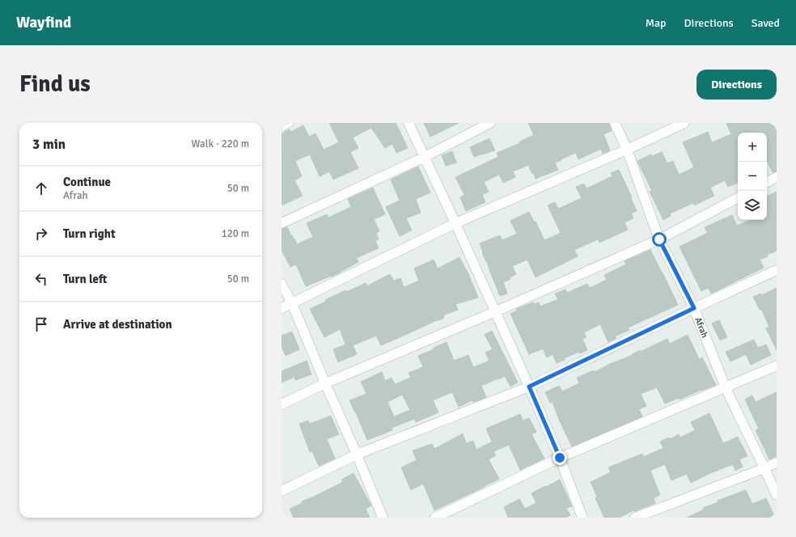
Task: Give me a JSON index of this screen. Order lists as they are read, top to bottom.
{
  "streets": {
    "street": ["Afrah"]
  },
  "page": {
    "header": "Wayfind",
    "nav": ["Map", "Directions", "Saved"],
    "buttons": "Directions",
    "title": "Find us",
    "heading": ["3 min", "Walk · 220 m"],
    "map_buttons": ["+", "−"],
    "list": [
      ["Continue", "Afrah", "50 m"],
      ["Turn right", "120 m"],
      ["Turn left", "50 m"],
      "Arrive at destination"
    ]
  }
}
